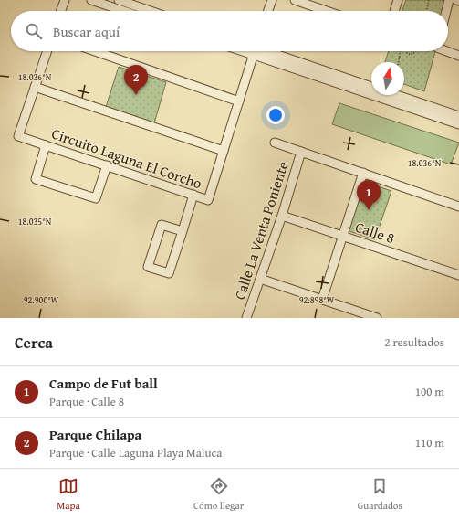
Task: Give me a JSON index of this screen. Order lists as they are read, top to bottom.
{
  "streets": {
    "street": ["Circuito Laguna El Corcho", "Calle La Venta Poniente", "Calle 8"]
  },
  "crossings": [
    ["Calle La Venta Poniente", "Calle 8"]
  ],
  "north": "top",
  "page": {
    "search": "Buscar aquí",
    "pins": ["2", "1"],
    "heading": ["Cerca", "2 resultados"],
    "list": [
      {
        "mark": "1",
        "name": "Campo de Fut ball",
        "note": "Parque · Calle 8",
        "value": "100 m"
      },
      {
        "mark": "2",
        "name": "Parque Chilapa",
        "note": "Parque · Calle Laguna Playa Maluca",
        "value": "110 m"
      }
    ],
    "nav": ["Mapa", "Cómo llegar", "Guardados"]
  },
  "coordinates": [
    "18.036°N",
    "18.035°N",
    "92.900°W",
    "92.898°W"
  ]
}
